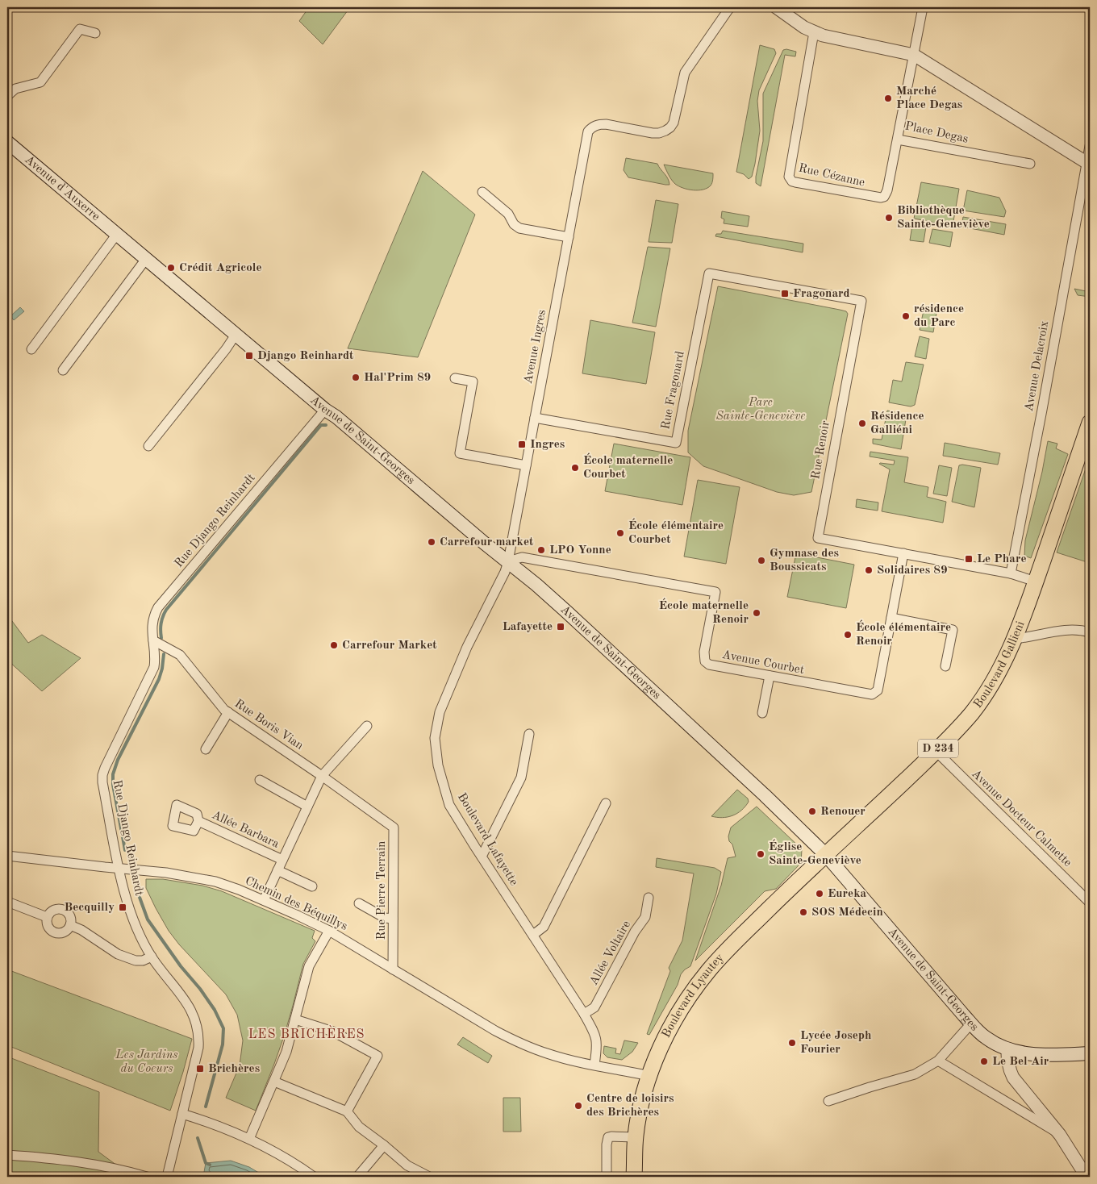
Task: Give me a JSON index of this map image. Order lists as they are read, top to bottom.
{
  "streets": {
    "main road": [
      "Avenue d'Auxerre",
      "Avenue de Saint-Georges",
      "Boulevard Gallieni",
      "D 234",
      "Boulevard Lyautey"
    ],
    "street": [
      "Place Degas",
      "Rue Cézanne",
      "Avenue Ingres",
      "Avenue Delacroix",
      "Rue Fragonard",
      "Rue Renoir",
      "Rue Django Reinhardt",
      "Avenue Courbet",
      "Rue Boris Vian",
      "Avenue Docteur Calmette",
      "Allée Barbara",
      "Boulevard Lafayette",
      "Rue Pierre Terrain",
      "Chemin des Béquillys",
      "Allée Voltaire"
    ]
  },
  "crossings": [
    ["Place Degas", "Rue Cézanne"],
    ["Avenue d'Auxerre", "Avenue de Saint-Georges"],
    ["Avenue Ingres", "Rue Fragonard"],
    ["Avenue Ingres", "Avenue de Saint-Georges"],
    ["Avenue Ingres", "Avenue Courbet"],
    ["Avenue Ingres", "Boulevard Lafayette"],
    ["Avenue Delacroix", "Rue Renoir"],
    ["Rue Fragonard", "Rue Renoir"],
    ["Avenue de Saint-Georges", "Rue Django Reinhardt"],
    ["Avenue de Saint-Georges", "Avenue Courbet"],
    ["Avenue de Saint-Georges", "Boulevard Gallieni"],
    ["Avenue de Saint-Georges", "Boulevard Lafayette"],
    ["Avenue de Saint-Georges", "Boulevard Lyautey"],
    ["Rue Renoir", "Avenue Courbet"],
    ["Rue Renoir", "Boulevard Gallieni"],
    ["Rue Django Reinhardt", "Rue Boris Vian"],
    ["Rue Django Reinhardt", "Chemin des Béquillys"],
    ["Avenue Courbet", "Boulevard Lafayette"],
    ["Boulevard Gallieni", "Avenue Docteur Calmette"],
    ["Boulevard Gallieni", "Boulevard Lyautey"],
    ["Rue Boris Vian", "Rue Pierre Terrain"],
    ["Boulevard Lafayette", "Chemin des Béquillys"],
    ["Boulevard Lafayette", "Allée Voltaire"],
    ["Rue Pierre Terrain", "Chemin des Béquillys"]
  ],
  "districts": ["LES BRICHÈRES"],
  "parks": ["Parc Sainte-Geneviève", "Les Jardins du Coeurs"],
  "places": {
    "other": [
      "Marché Place Degas",
      "Bibliothèque Sainte-Geneviève",
      "Crédit Agricole",
      "résidence du Parc",
      "Hal'Prim 89",
      "Résidence Galliéni",
      "École maternelle Courbet",
      "École élémentaire Courbet",
      "Carrefour market",
      "LPO Yonne",
      "Gymnase des Boussicats",
      "Solidaires 89",
      "École maternelle Renoir",
      "École élémentaire Renoir",
      "Carrefour Market",
      "Renouer",
      "Église Sainte-Geneviève",
      "Eureka",
      "SOS Médecin",
      "Lycée Joseph Fourier",
      "Le Bel Air",
      "Centre de loisirs des Brichères"
    ],
    "transit": [
      "Fragonard",
      "Django Reinhardt",
      "Ingres",
      "Le Phare",
      "Lafayette",
      "Becquilly",
      "Brichères"
    ]
  }
}
